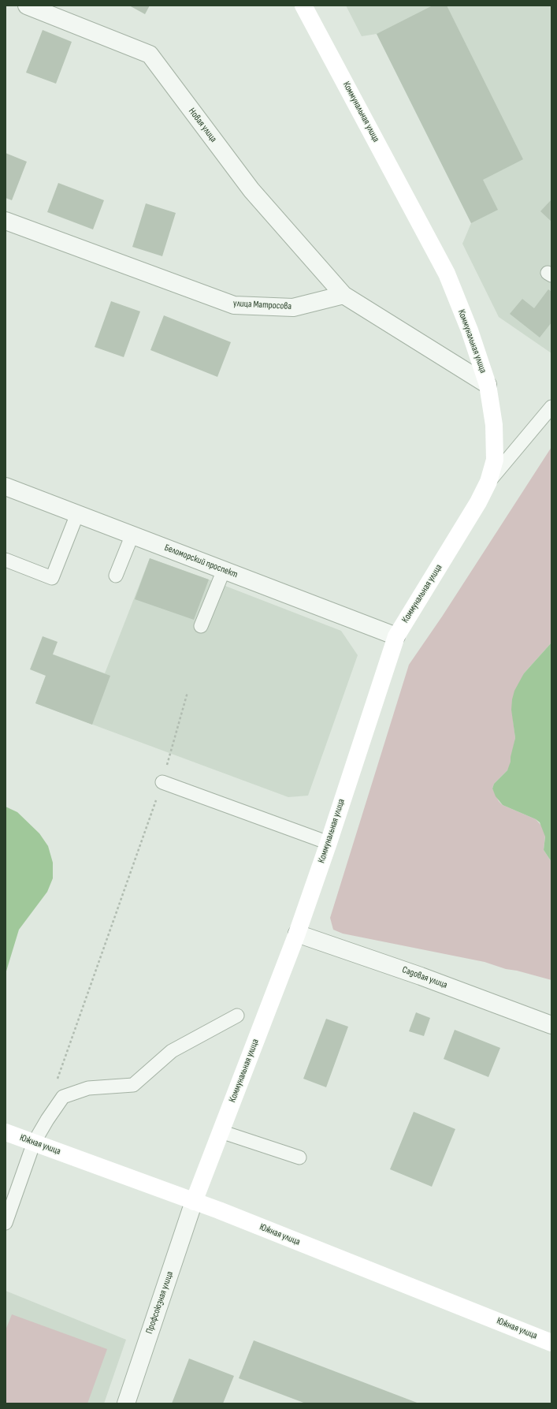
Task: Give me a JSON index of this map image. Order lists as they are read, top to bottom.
{
  "streets": {
    "main road": ["Коммунальная улица", "Южная улица"],
    "street": [
      "Новая улица",
      "улица Матросова",
      "Беломорский проспект",
      "Садовая улица",
      "Профсоюзная улица"
    ]
  },
  "crossings": [
    ["Коммунальная улица", "Беломорский проспект"],
    ["Коммунальная улица", "Садовая улица"],
    ["Коммунальная улица", "Южная улица"],
    ["Коммунальная улица", "Профсоюзная улица"],
    ["Новая улица", "улица Матросова"],
    ["Южная улица", "Профсоюзная улица"]
  ]
}
